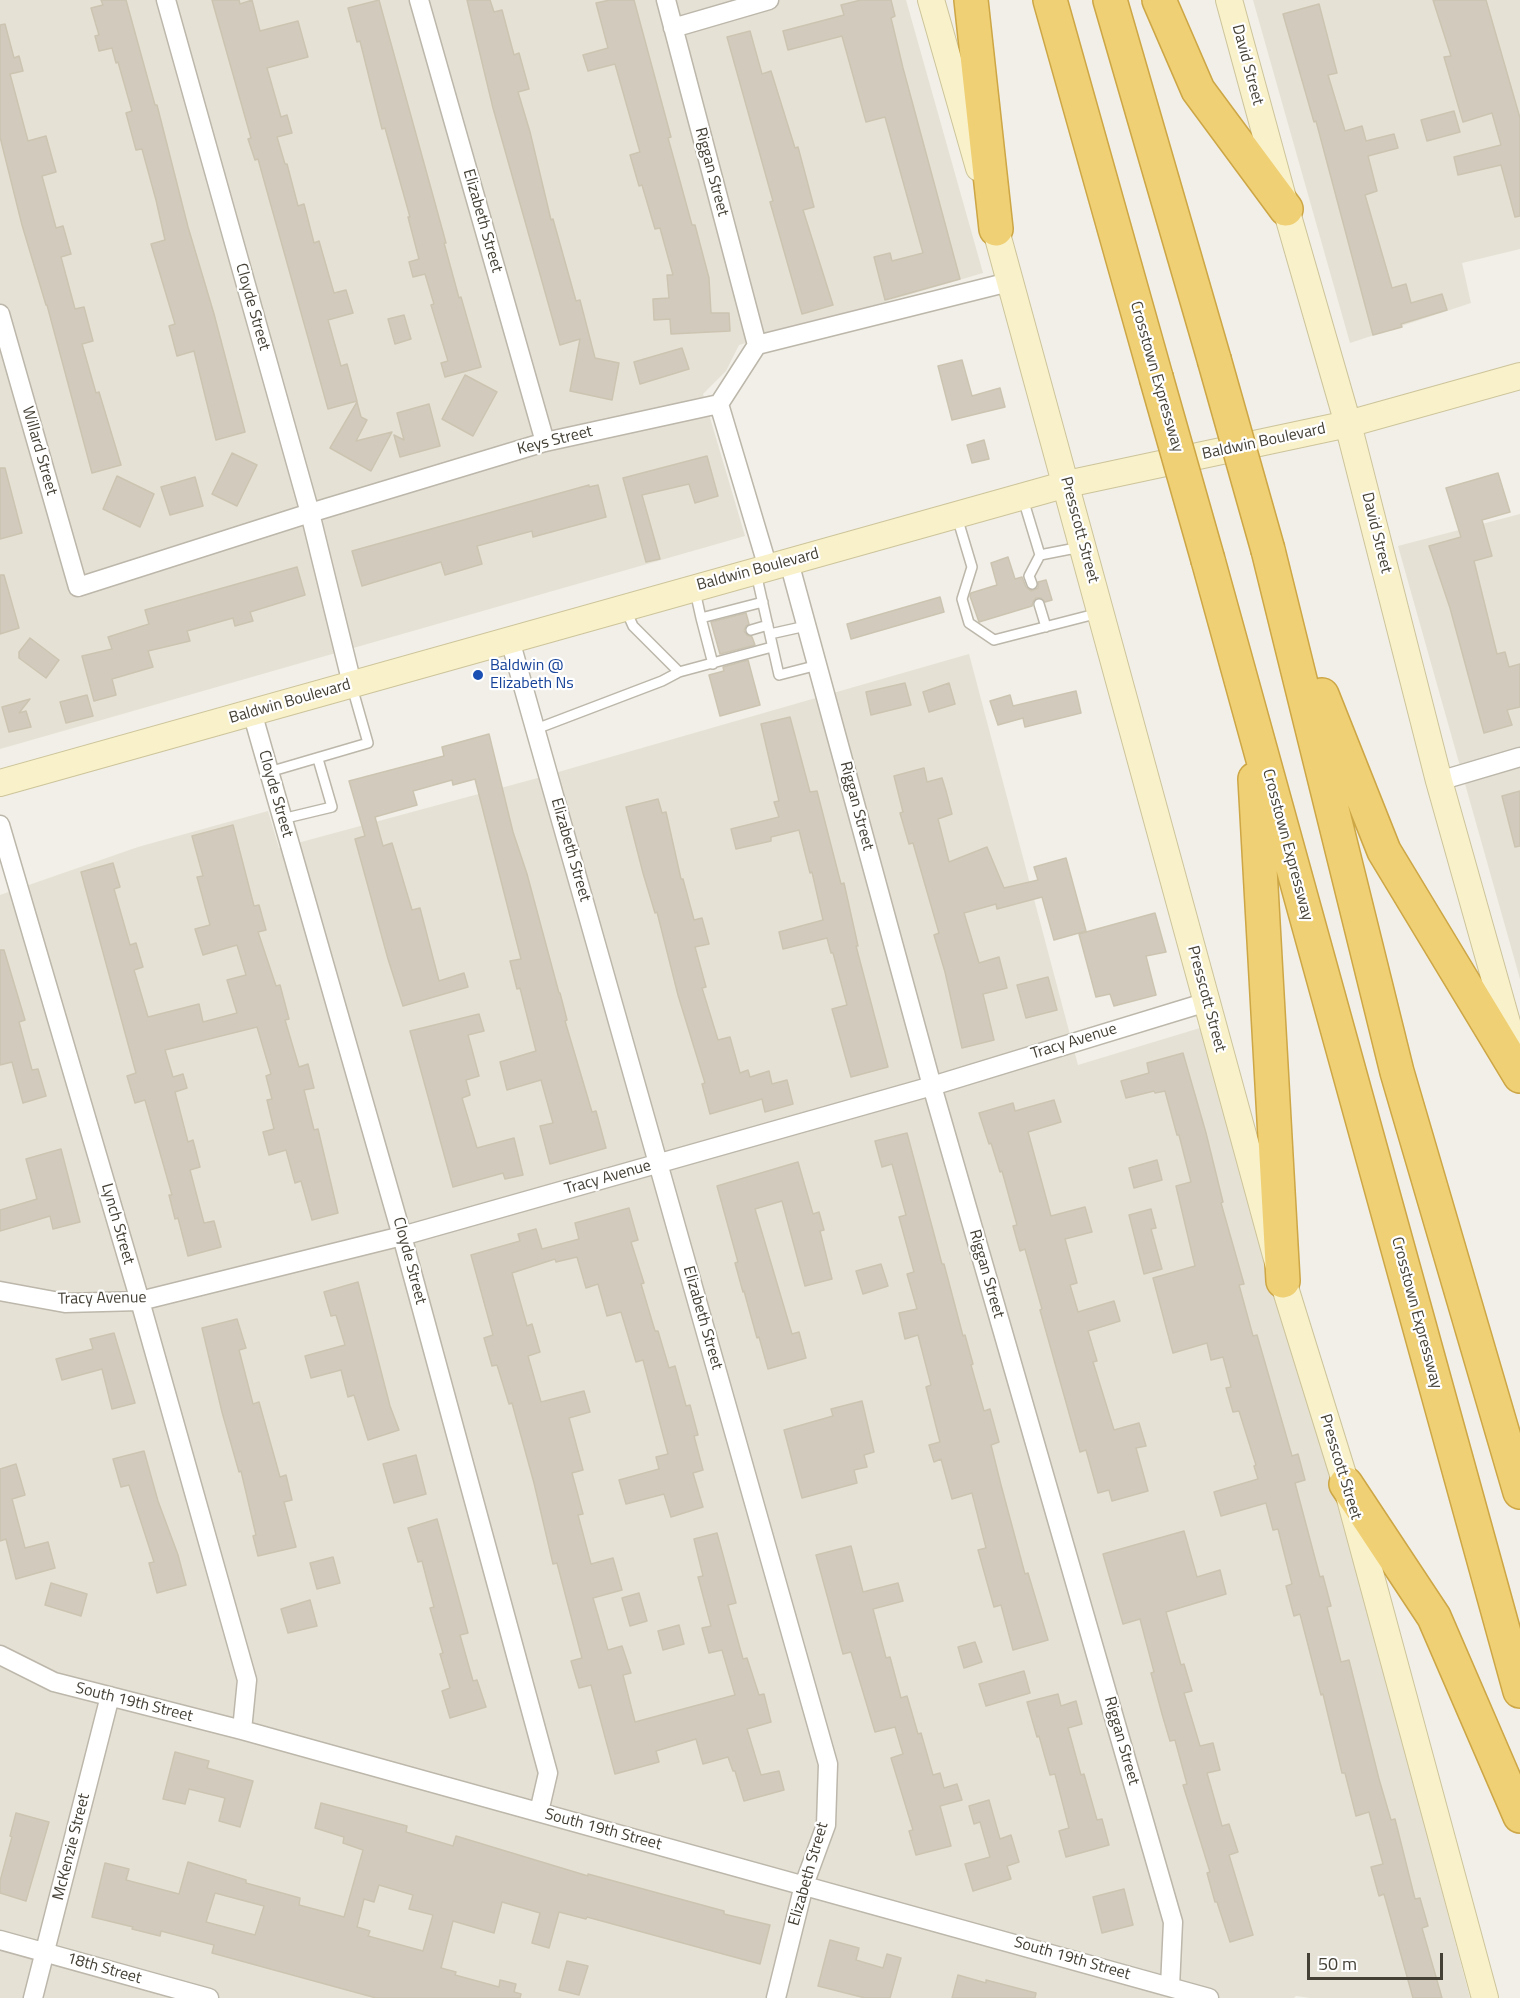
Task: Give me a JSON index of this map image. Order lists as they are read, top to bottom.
{
  "streets": {
    "highway": ["Crosstown Expressway"],
    "main road": ["David Street", "Baldwin Boulevard", "Presscott Street"],
    "street": [
      "Riggan Street",
      "Elizabeth Street",
      "Cloyde Street",
      "Keys Street",
      "Willard Street",
      "Tracy Avenue",
      "Lynch Street",
      "South 19th Street",
      "McKenzie Street",
      "18th Street"
    ]
  },
  "crossings": [
    ["David Street", "Baldwin Boulevard"],
    ["Riggan Street", "Keys Street"],
    ["Riggan Street", "Baldwin Boulevard"],
    ["Riggan Street", "Tracy Avenue"],
    ["Riggan Street", "South 19th Street"],
    ["Elizabeth Street", "Keys Street"],
    ["Elizabeth Street", "Baldwin Boulevard"],
    ["Elizabeth Street", "Tracy Avenue"],
    ["Elizabeth Street", "South 19th Street"],
    ["Cloyde Street", "Keys Street"],
    ["Cloyde Street", "Baldwin Boulevard"],
    ["Cloyde Street", "Tracy Avenue"],
    ["Cloyde Street", "South 19th Street"],
    ["Keys Street", "Willard Street"],
    ["Baldwin Boulevard", "Presscott Street"],
    ["Presscott Street", "Tracy Avenue"],
    ["Tracy Avenue", "Lynch Street"],
    ["Lynch Street", "South 19th Street"],
    ["South 19th Street", "McKenzie Street"],
    ["McKenzie Street", "18th Street"]
  ],
  "places": ["Baldwin @ Elizabeth Ns"],
  "scale_bar": "50 m"
}
